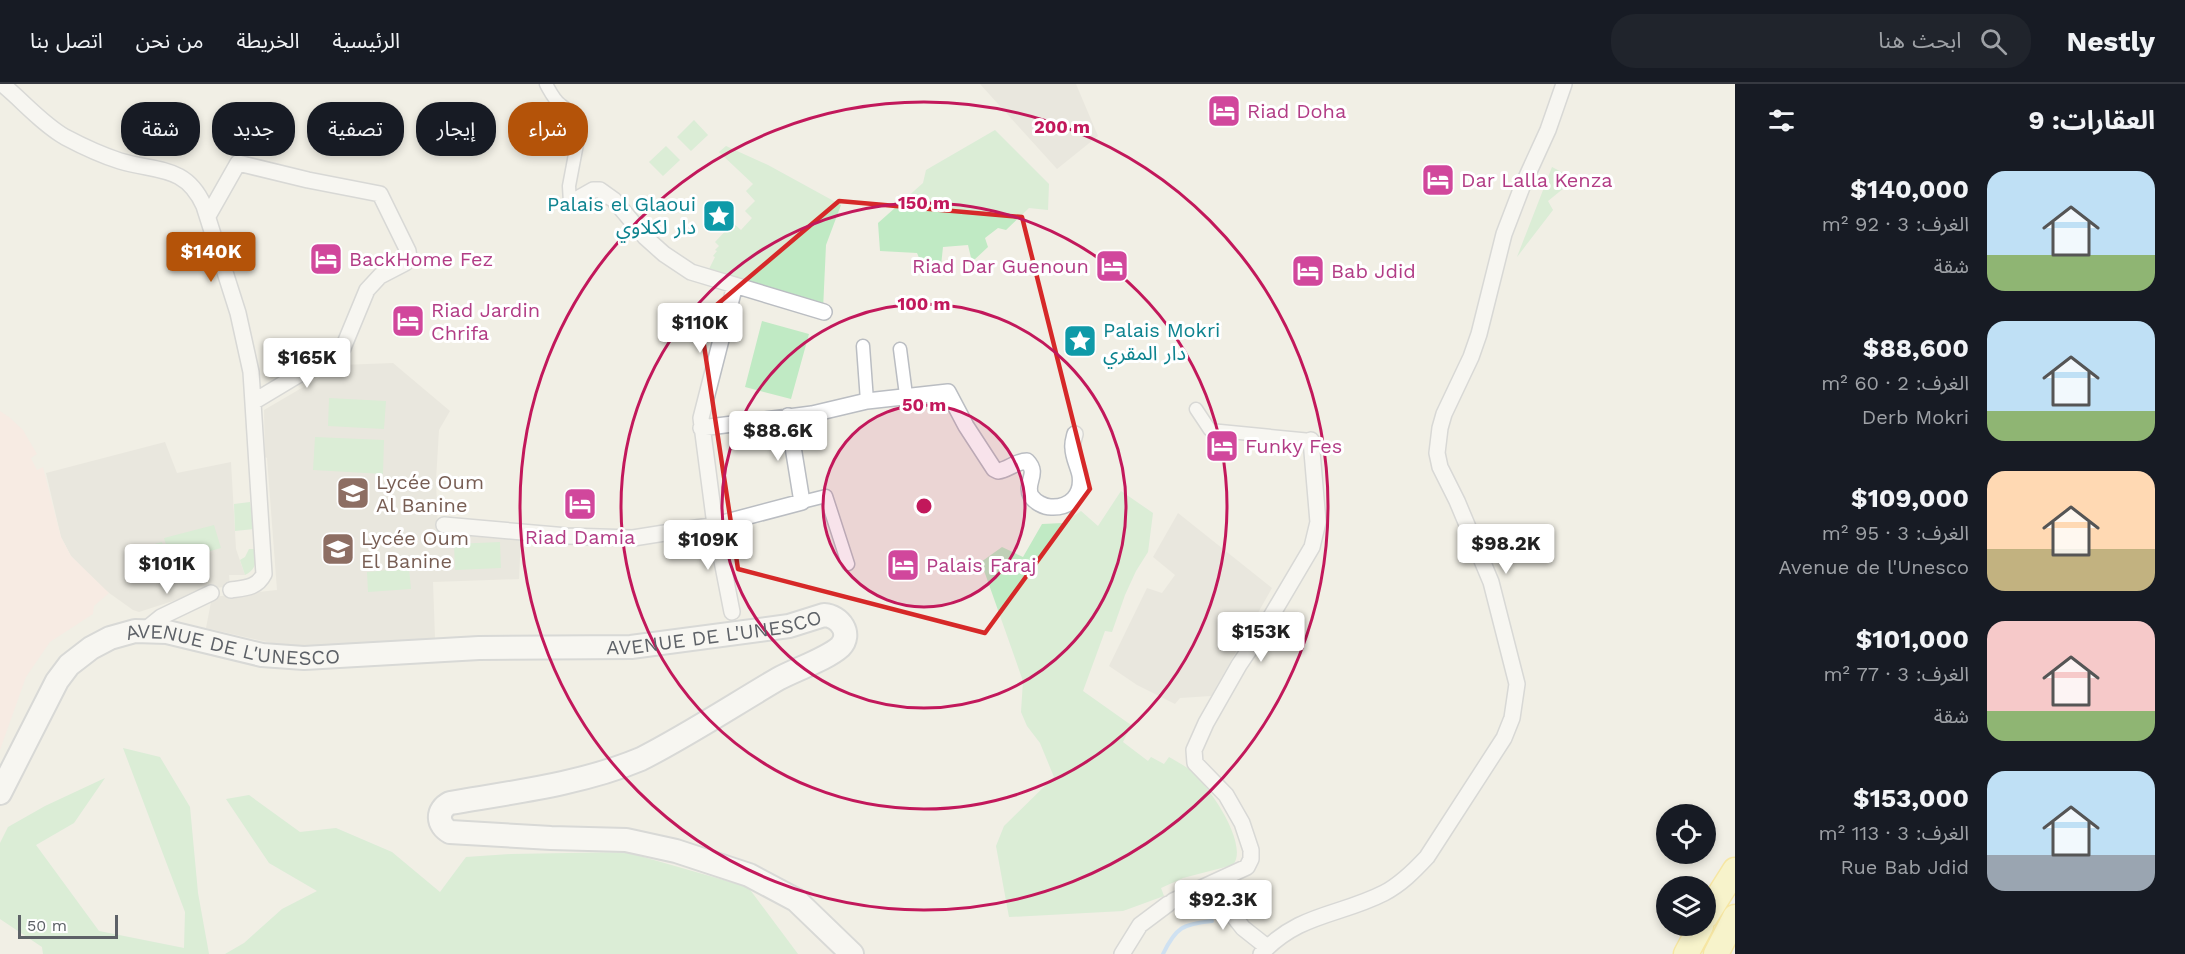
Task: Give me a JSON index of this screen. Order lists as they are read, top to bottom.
{
  "streets": {
    "main road": ["AVENUE DE L'UNESCO"]
  },
  "places": {
    "hotel": [
      "Riad Doha",
      "Dar Lalla Kenza",
      "BackHome Fez",
      "Riad Dar Guenoun",
      "Bab Jdid",
      "Riad Jardin Chrifa",
      "Funky Fes",
      "Riad Damia",
      "Palais Faraj"
    ],
    "place": ["Palais el Glaoui دار لكلاوي", "Palais Mokri دار المقري"],
    "school or university": ["Lycée Oum Al Banine", "Lycée Oum El Banine"]
  },
  "scale_bar": "50 m",
  "page": {
    "header": "Nestly",
    "search": "ابحث هنا",
    "nav": [
      "الرئيسية",
      "الخريطة",
      "من نحن",
      "اتصل بنا"
    ],
    "heading": "العقارات: 9",
    "chip": [
      "شراء",
      "إيجار",
      "تصفية",
      "جديد",
      "شقة"
    ],
    "list": [
      {
        "name": "$140,000",
        "note": "الغرف: 3 · 92 m² · شقة"
      },
      {
        "name": "$88,600",
        "note": "الغرف: 2 · 60 m² · Derb Mokri"
      },
      {
        "name": "$109,000",
        "note": "الغرف: 3 · 95 m² · Avenue de l'Unesco"
      },
      {
        "name": "$101,000",
        "note": "الغرف: 3 · 77 m² · شقة"
      },
      {
        "name": "$153,000",
        "note": "الغرف: 3 · 113 m² · Rue Bab Jdid"
      }
    ],
    "price": [
      "$140K",
      "$110K",
      "$165K",
      "$88.6K",
      "$109K",
      "$98.2K",
      "$101K",
      "$153K",
      "$92.3K"
    ],
    "scale": "50 m"
  },
  "rings": [
    "200 m",
    "150 m",
    "100 m",
    "50 m"
  ]
}
